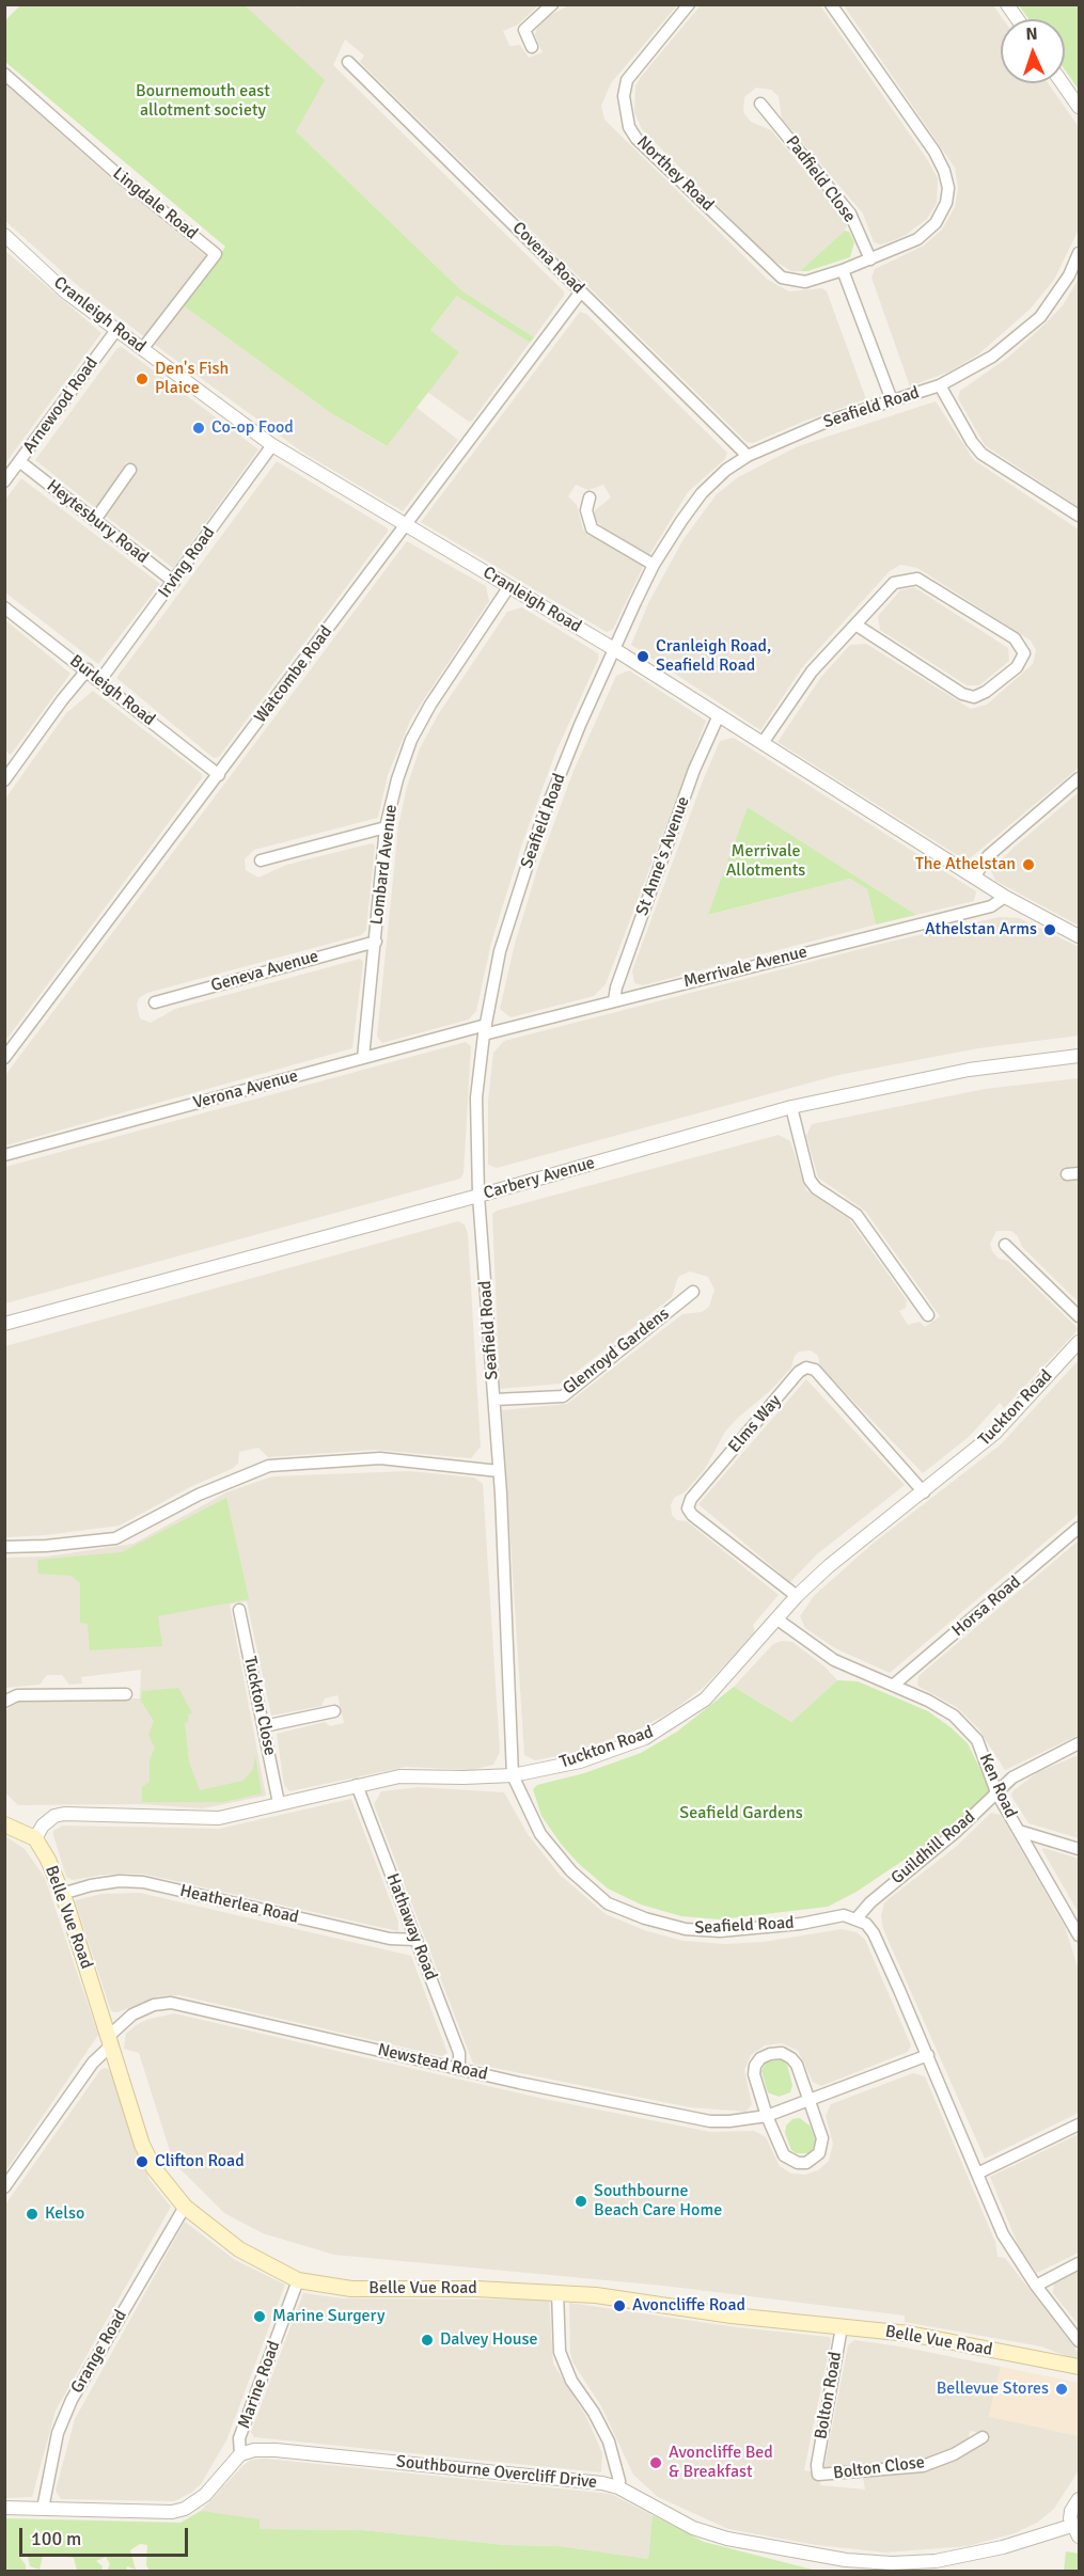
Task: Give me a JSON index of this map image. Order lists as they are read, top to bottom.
{
  "streets": {
    "main road": ["Belle Vue Road"],
    "street": [
      "Northey Road",
      "Padfield Close",
      "Lingdale Road",
      "Covena Road",
      "Cranleigh Road",
      "Arnewood Road",
      "Seafield Road",
      "Heytesbury Road",
      "Irving Road",
      "Watcombe Road",
      "Burleigh Road",
      "St Anne's Avenue",
      "Lombard Avenue",
      "Merrivale Avenue",
      "Geneva Avenue",
      "Verona Avenue",
      "Carbery Avenue",
      "Glenroyd Gardens",
      "Tuckton Road",
      "Elms Way",
      "Horsa Road",
      "Tuckton Close",
      "Ken Road",
      "Guildhill Road",
      "Heatherlea Road",
      "Hathaway Road",
      "Newstead Road",
      "Grange Road",
      "Marine Road",
      "Bolton Road",
      "Bolton Close",
      "Southbourne Overcliff Drive"
    ]
  },
  "crossings": [
    ["Northey Road", "Padfield Close"],
    ["Lingdale Road", "Cranleigh Road"],
    ["Covena Road", "Seafield Road"],
    ["Covena Road", "Watcombe Road"],
    ["Cranleigh Road", "Arnewood Road"],
    ["Cranleigh Road", "Seafield Road"],
    ["Cranleigh Road", "Irving Road"],
    ["Cranleigh Road", "Watcombe Road"],
    ["Cranleigh Road", "St Anne's Avenue"],
    ["Cranleigh Road", "Lombard Avenue"],
    ["Cranleigh Road", "Merrivale Avenue"],
    ["Arnewood Road", "Heytesbury Road"],
    ["Seafield Road", "Merrivale Avenue"],
    ["Seafield Road", "Verona Avenue"],
    ["Seafield Road", "Carbery Avenue"],
    ["Seafield Road", "Glenroyd Gardens"],
    ["Seafield Road", "Tuckton Road"],
    ["Seafield Road", "Guildhill Road"],
    ["Heytesbury Road", "Irving Road"],
    ["Irving Road", "Burleigh Road"],
    ["Watcombe Road", "Burleigh Road"],
    ["St Anne's Avenue", "Merrivale Avenue"],
    ["Lombard Avenue", "Geneva Avenue"],
    ["Lombard Avenue", "Verona Avenue"],
    ["Merrivale Avenue", "Verona Avenue"],
    ["Tuckton Road", "Elms Way"],
    ["Tuckton Road", "Tuckton Close"],
    ["Tuckton Road", "Ken Road"],
    ["Tuckton Road", "Belle Vue Road"],
    ["Tuckton Road", "Hathaway Road"],
    ["Horsa Road", "Ken Road"],
    ["Ken Road", "Guildhill Road"],
    ["Heatherlea Road", "Belle Vue Road"],
    ["Heatherlea Road", "Hathaway Road"],
    ["Belle Vue Road", "Newstead Road"],
    ["Belle Vue Road", "Grange Road"],
    ["Belle Vue Road", "Marine Road"],
    ["Belle Vue Road", "Bolton Road"],
    ["Hathaway Road", "Newstead Road"],
    ["Marine Road", "Southbourne Overcliff Drive"],
    ["Bolton Road", "Bolton Close"]
  ],
  "parks": ["Bournemouth east allotment society", "Merrivale Allotments", "Seafield Gardens"],
  "places": [
    "Den's Fish Plaice",
    "Co-op Food",
    "Cranleigh Road, Seafield Road",
    "The Athelstan",
    "Athelstan Arms",
    "Clifton Road",
    "Southbourne Beach Care Home",
    "Kelso",
    "Avoncliffe Road",
    "Marine Surgery",
    "Dalvey House",
    "Bellevue Stores",
    "Avoncliffe Bed & Breakfast"
  ],
  "scale_bar": "100 m",
  "north": "top"
}
